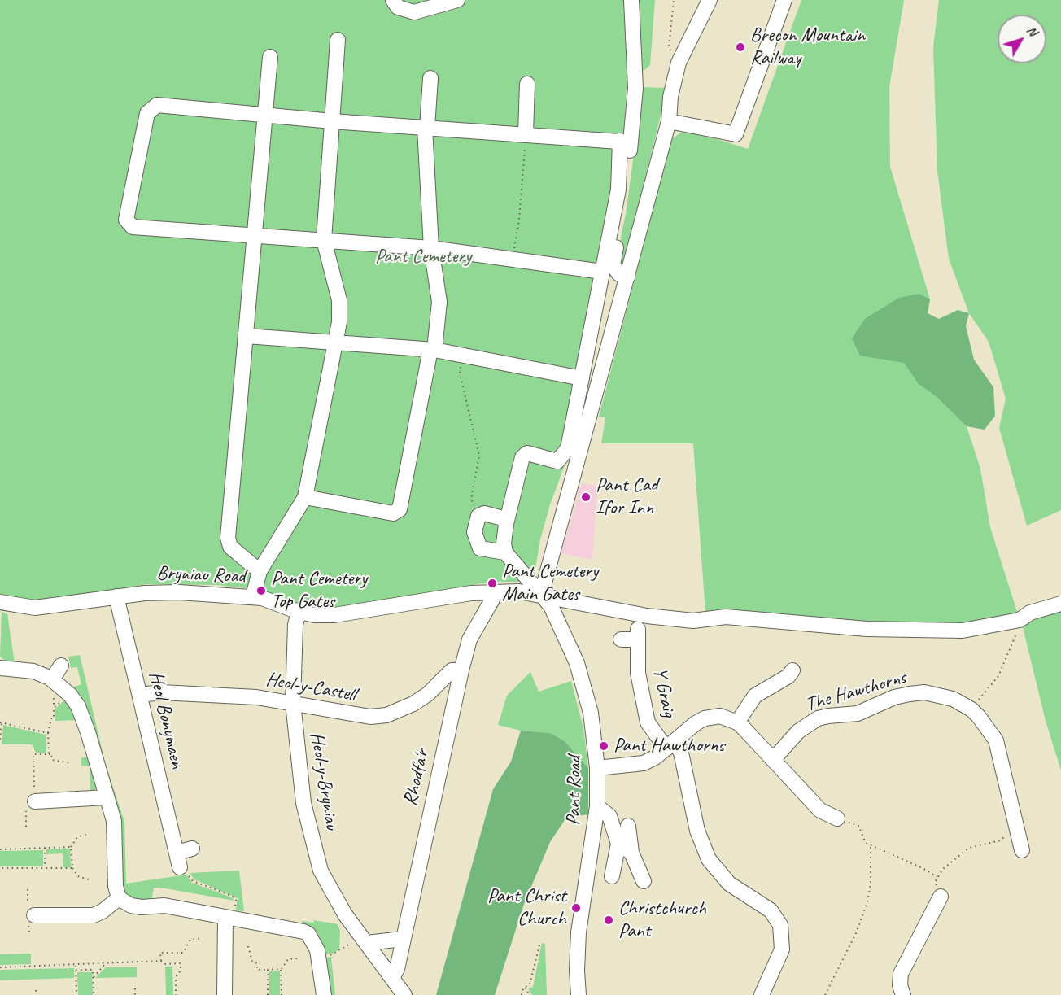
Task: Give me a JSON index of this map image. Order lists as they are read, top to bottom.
{
  "streets": {
    "street": [
      "Bryniau Road",
      "Heol-y-Castell",
      "The Hawthorns",
      "Y Graig",
      "Heol Bonymaen",
      "Rhodfa'r",
      "Heol-y-Bryniau",
      "Pant Road"
    ]
  },
  "crossings": [
    ["Bryniau Road", "Heol Bonymaen"],
    ["Bryniau Road", "Rhodfa'r"],
    ["Bryniau Road", "Heol-y-Bryniau"],
    ["Bryniau Road", "Pant Road"],
    ["Heol-y-Castell", "Heol Bonymaen"],
    ["Heol-y-Castell", "Rhodfa'r"],
    ["Heol-y-Castell", "Heol-y-Bryniau"],
    ["Rhodfa'r", "Heol-y-Bryniau"]
  ],
  "parks": ["Pant Cemetery"],
  "places": [
    "Brecon Mountain Railway",
    "Pant Cad Ifor Inn",
    "Pant Cemetery Main Gates",
    "Pant Cemetery Top Gates",
    "Pant Hawthorns",
    "Pant Christ Church",
    "Christchurch Pant"
  ],
  "north": "top right"
}
